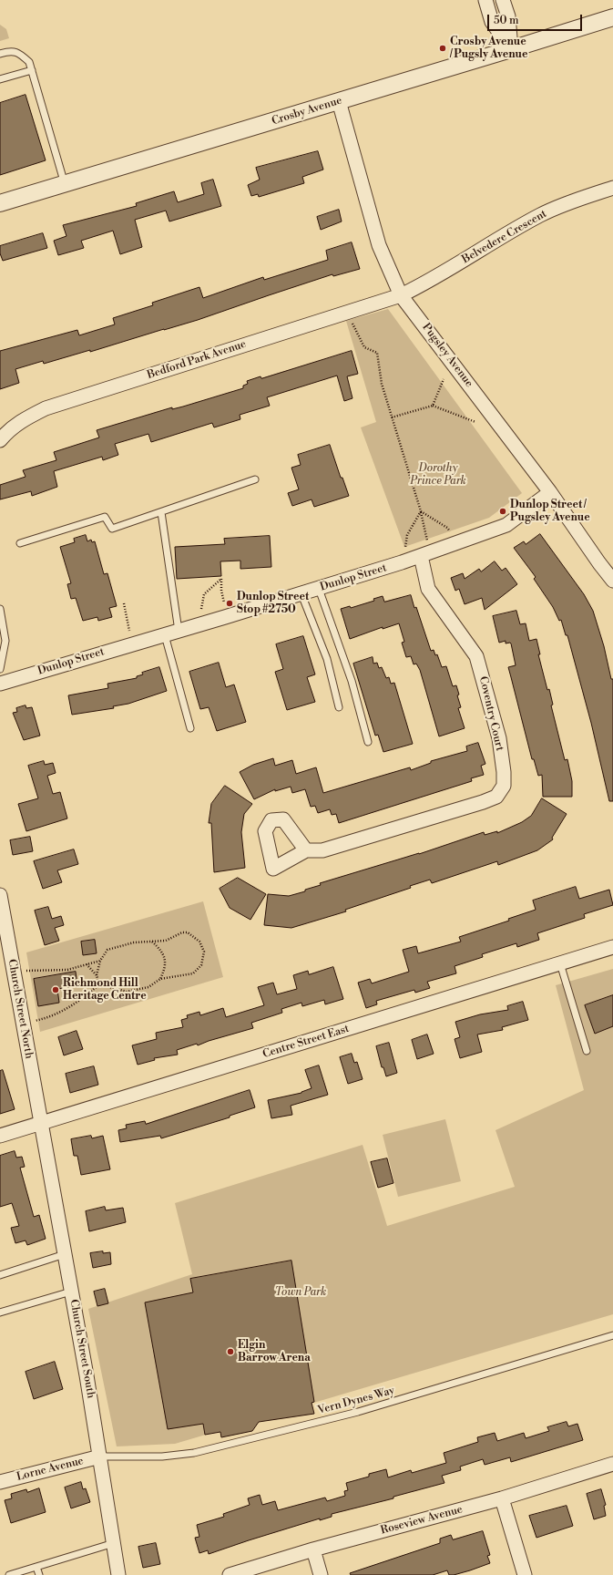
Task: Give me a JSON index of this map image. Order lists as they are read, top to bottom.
{
  "streets": {
    "street": [
      "Crosby Avenue",
      "Belvedere Crescent",
      "Pugsley Avenue",
      "Bedford Park Avenue",
      "Dunlop Street",
      "Coventry Court",
      "Church Street North",
      "Centre Street East",
      "Church Street South",
      "Lorne Avenue",
      "Roseview Avenue"
    ],
    "lane": ["Vern Dynes Way"]
  },
  "crossings": [
    ["Crosby Avenue", "Pugsley Avenue"],
    ["Belvedere Crescent", "Pugsley Avenue"],
    ["Belvedere Crescent", "Bedford Park Avenue"],
    ["Pugsley Avenue", "Bedford Park Avenue"],
    ["Pugsley Avenue", "Dunlop Street"],
    ["Dunlop Street", "Coventry Court"],
    ["Church Street North", "Centre Street East"],
    ["Church Street North", "Church Street South"],
    ["Centre Street East", "Church Street South"],
    ["Church Street South", "Vern Dynes Way"],
    ["Church Street South", "Lorne Avenue"],
    ["Vern Dynes Way", "Lorne Avenue"]
  ],
  "parks": ["Dorothy Prince Park", "Town Park"],
  "places": [
    "Crosby Avenue / Pugsly Avenue",
    "Dunlop Street / Pugsley Avenue",
    "Dunlop Street Stop #2750",
    "Richmond Hill Heritage Centre",
    "Elgin Barrow Arena"
  ],
  "scale_bar": "50 m"
}
